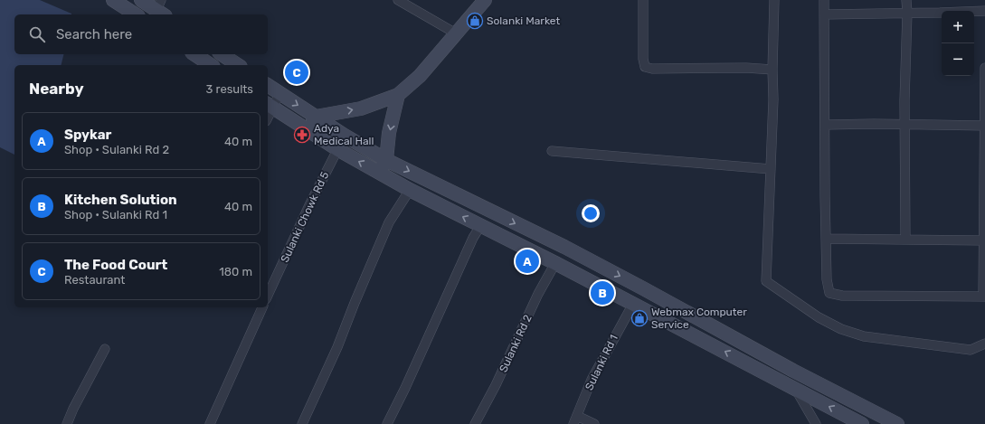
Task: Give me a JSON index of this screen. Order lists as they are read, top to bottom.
{
  "streets": {
    "street": ["Sulanki Chowk Rd 5", "Sulanki Rd 2", "Sulanki Rd 1"]
  },
  "places": {
    "shop": ["Solanki Market", "Webmax Computer Service"],
    "pharmacy": ["Adya Medical Hall"]
  },
  "page": {
    "map_buttons": ["+", "−"],
    "search": "Search here",
    "pins": ["C", "A", "B"],
    "heading": ["Nearby", "3 results"],
    "list": [
      {
        "mark": "A",
        "name": "Spykar",
        "note": "Shop · Sulanki Rd 2",
        "value": "40 m"
      },
      {
        "mark": "B",
        "name": "Kitchen Solution",
        "note": "Shop · Sulanki Rd 1",
        "value": "40 m"
      },
      {
        "mark": "C",
        "name": "The Food Court",
        "note": "Restaurant",
        "value": "180 m"
      }
    ]
  }
}
